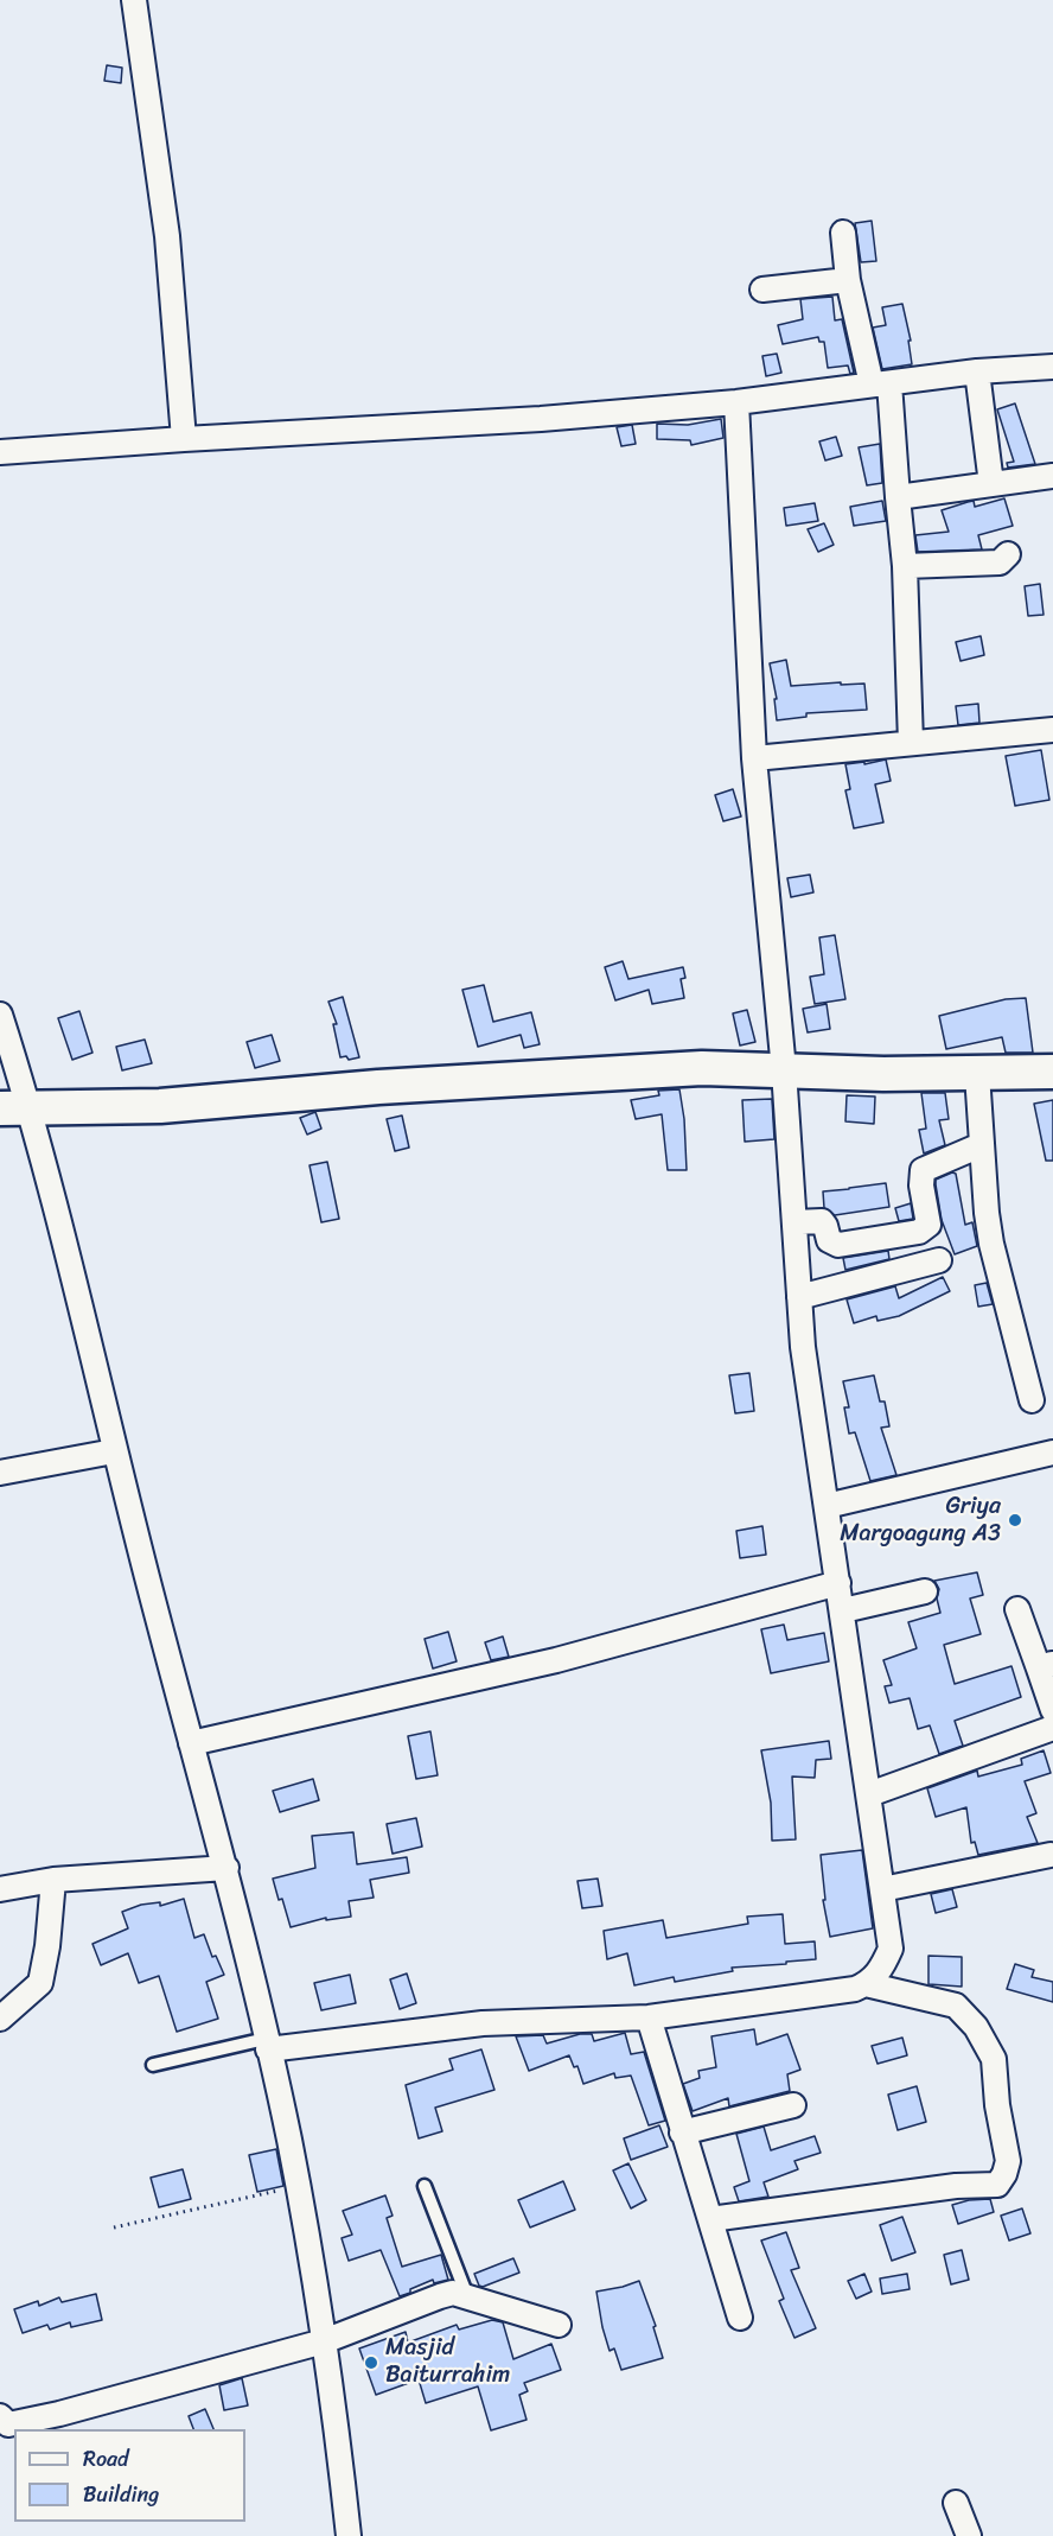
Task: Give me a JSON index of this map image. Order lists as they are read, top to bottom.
{
  "places": ["Griya Margoagung A3", "Masjid Baiturrahim"],
  "legend": ["Road", "Building"]
}
